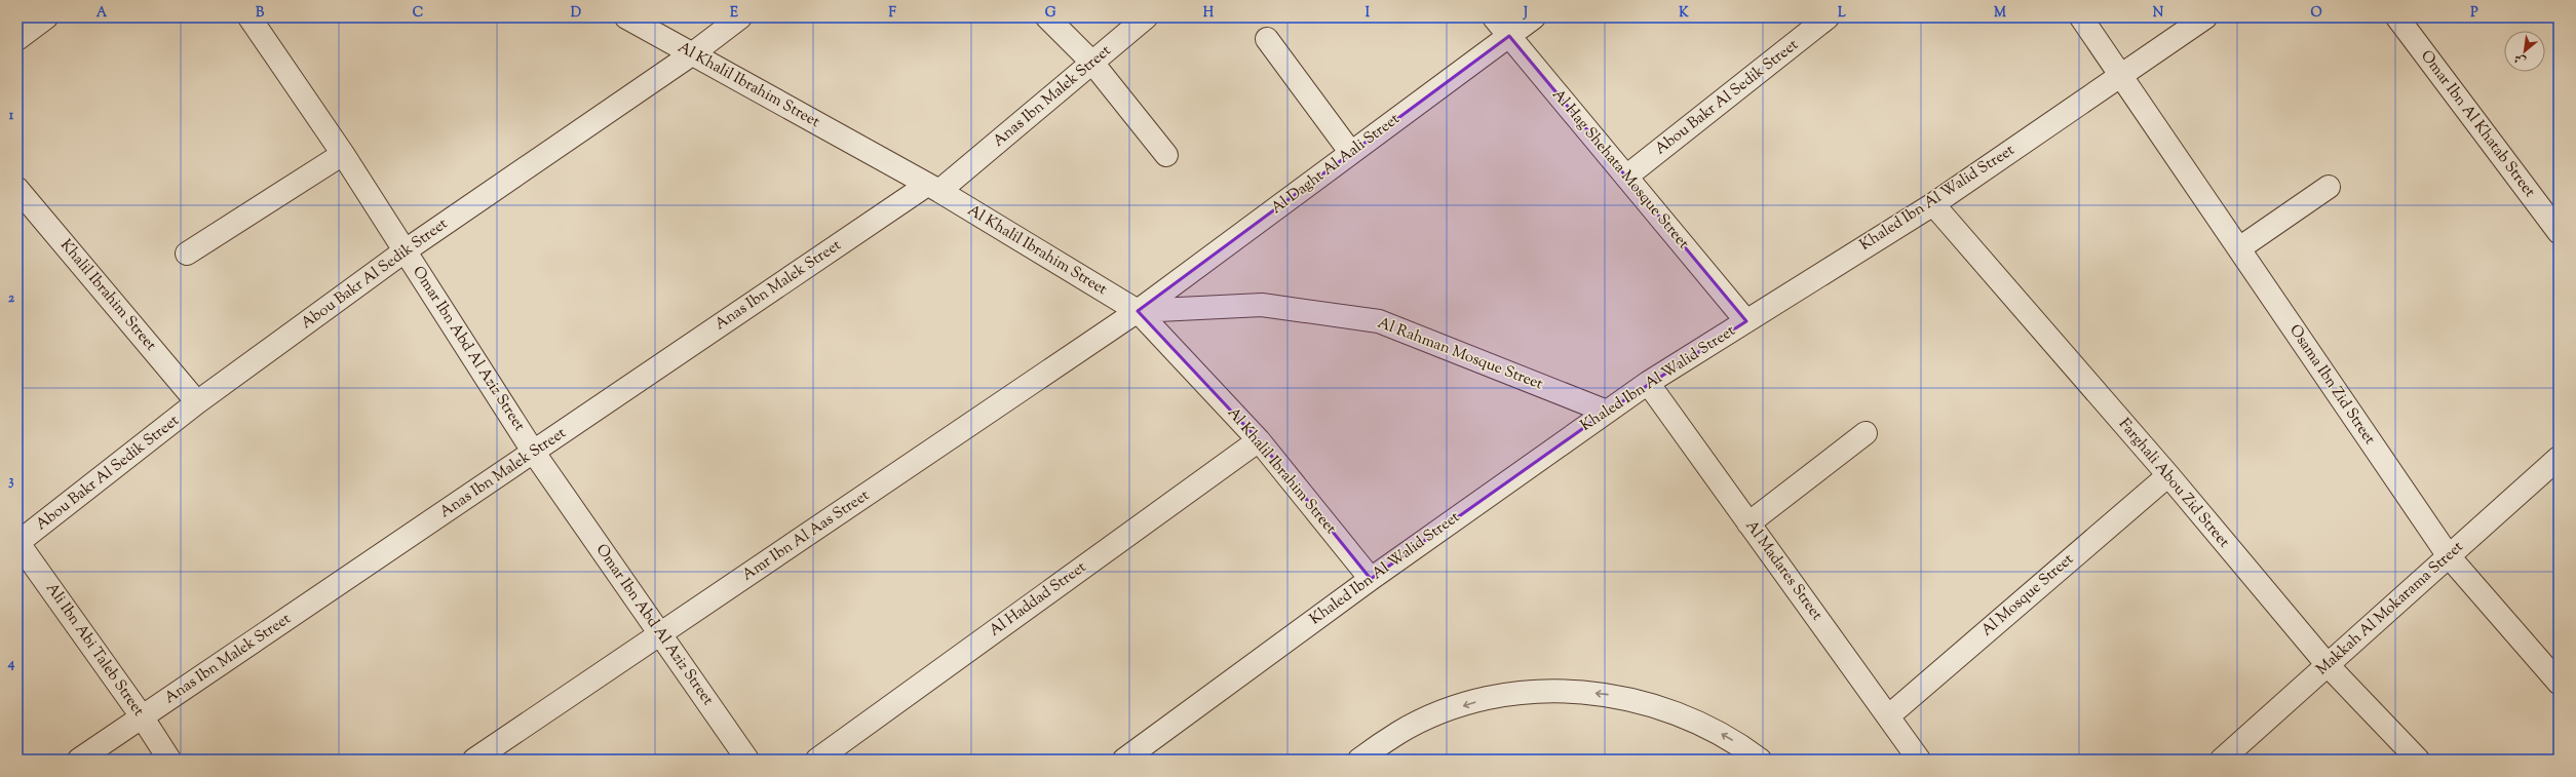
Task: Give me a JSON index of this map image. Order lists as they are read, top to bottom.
{
  "streets": {
    "street": [
      "Al Khalil Ibrahim Street",
      "Anas Ibn Malek Street",
      "Abou Bakr Al Sedik Street",
      "Omar Ibn Al Khatab Street",
      "Al Daght Al Aali Street",
      "Al Hag Shehata Mosque Street",
      "Khaled Ibn Al Walid Street",
      "Khalil Ibrahim Street",
      "Omar Ibn Abd Al Aziz Street",
      "Al Rahman Mosque Street",
      "Osama Ibn Zid Street",
      "Farghali Abou Zid Street",
      "Amr Ibn Al Aas Street",
      "Al Madares Street",
      "Al Mosque Street",
      "Al Haddad Street",
      "Makkah Al Mokarama Street",
      "Ali Ibn Abi Taleb Street"
    ]
  },
  "crossings": [
    ["Al Khalil Ibrahim Street", "Anas Ibn Malek Street"],
    ["Al Khalil Ibrahim Street", "Abou Bakr Al Sedik Street"],
    ["Al Khalil Ibrahim Street", "Al Daght Al Aali Street"],
    ["Al Khalil Ibrahim Street", "Khaled Ibn Al Walid Street"],
    ["Al Khalil Ibrahim Street", "Al Rahman Mosque Street"],
    ["Al Khalil Ibrahim Street", "Amr Ibn Al Aas Street"],
    ["Al Khalil Ibrahim Street", "Al Haddad Street"],
    ["Anas Ibn Malek Street", "Omar Ibn Abd Al Aziz Street"],
    ["Anas Ibn Malek Street", "Ali Ibn Abi Taleb Street"],
    ["Abou Bakr Al Sedik Street", "Al Hag Shehata Mosque Street"],
    ["Abou Bakr Al Sedik Street", "Khalil Ibrahim Street"],
    ["Abou Bakr Al Sedik Street", "Omar Ibn Abd Al Aziz Street"],
    ["Abou Bakr Al Sedik Street", "Ali Ibn Abi Taleb Street"],
    ["Al Daght Al Aali Street", "Al Hag Shehata Mosque Street"],
    ["Al Daght Al Aali Street", "Al Rahman Mosque Street"],
    ["Al Daght Al Aali Street", "Amr Ibn Al Aas Street"],
    ["Al Hag Shehata Mosque Street", "Khaled Ibn Al Walid Street"],
    ["Khaled Ibn Al Walid Street", "Al Rahman Mosque Street"],
    ["Khaled Ibn Al Walid Street", "Osama Ibn Zid Street"],
    ["Khaled Ibn Al Walid Street", "Farghali Abou Zid Street"],
    ["Khaled Ibn Al Walid Street", "Al Madares Street"],
    ["Omar Ibn Abd Al Aziz Street", "Amr Ibn Al Aas Street"],
    ["Al Rahman Mosque Street", "Amr Ibn Al Aas Street"],
    ["Osama Ibn Zid Street", "Makkah Al Mokarama Street"],
    ["Farghali Abou Zid Street", "Al Mosque Street"],
    ["Farghali Abou Zid Street", "Makkah Al Mokarama Street"],
    ["Al Madares Street", "Al Mosque Street"]
  ],
  "north": "bottom left",
  "grid": {
    "columns": [
      "A",
      "B",
      "C",
      "D",
      "E",
      "F",
      "G",
      "H",
      "I",
      "J",
      "K",
      "L",
      "M",
      "N",
      "O",
      "P"
    ],
    "rows": [
      "1",
      "2",
      "3",
      "4"
    ]
  }
}
